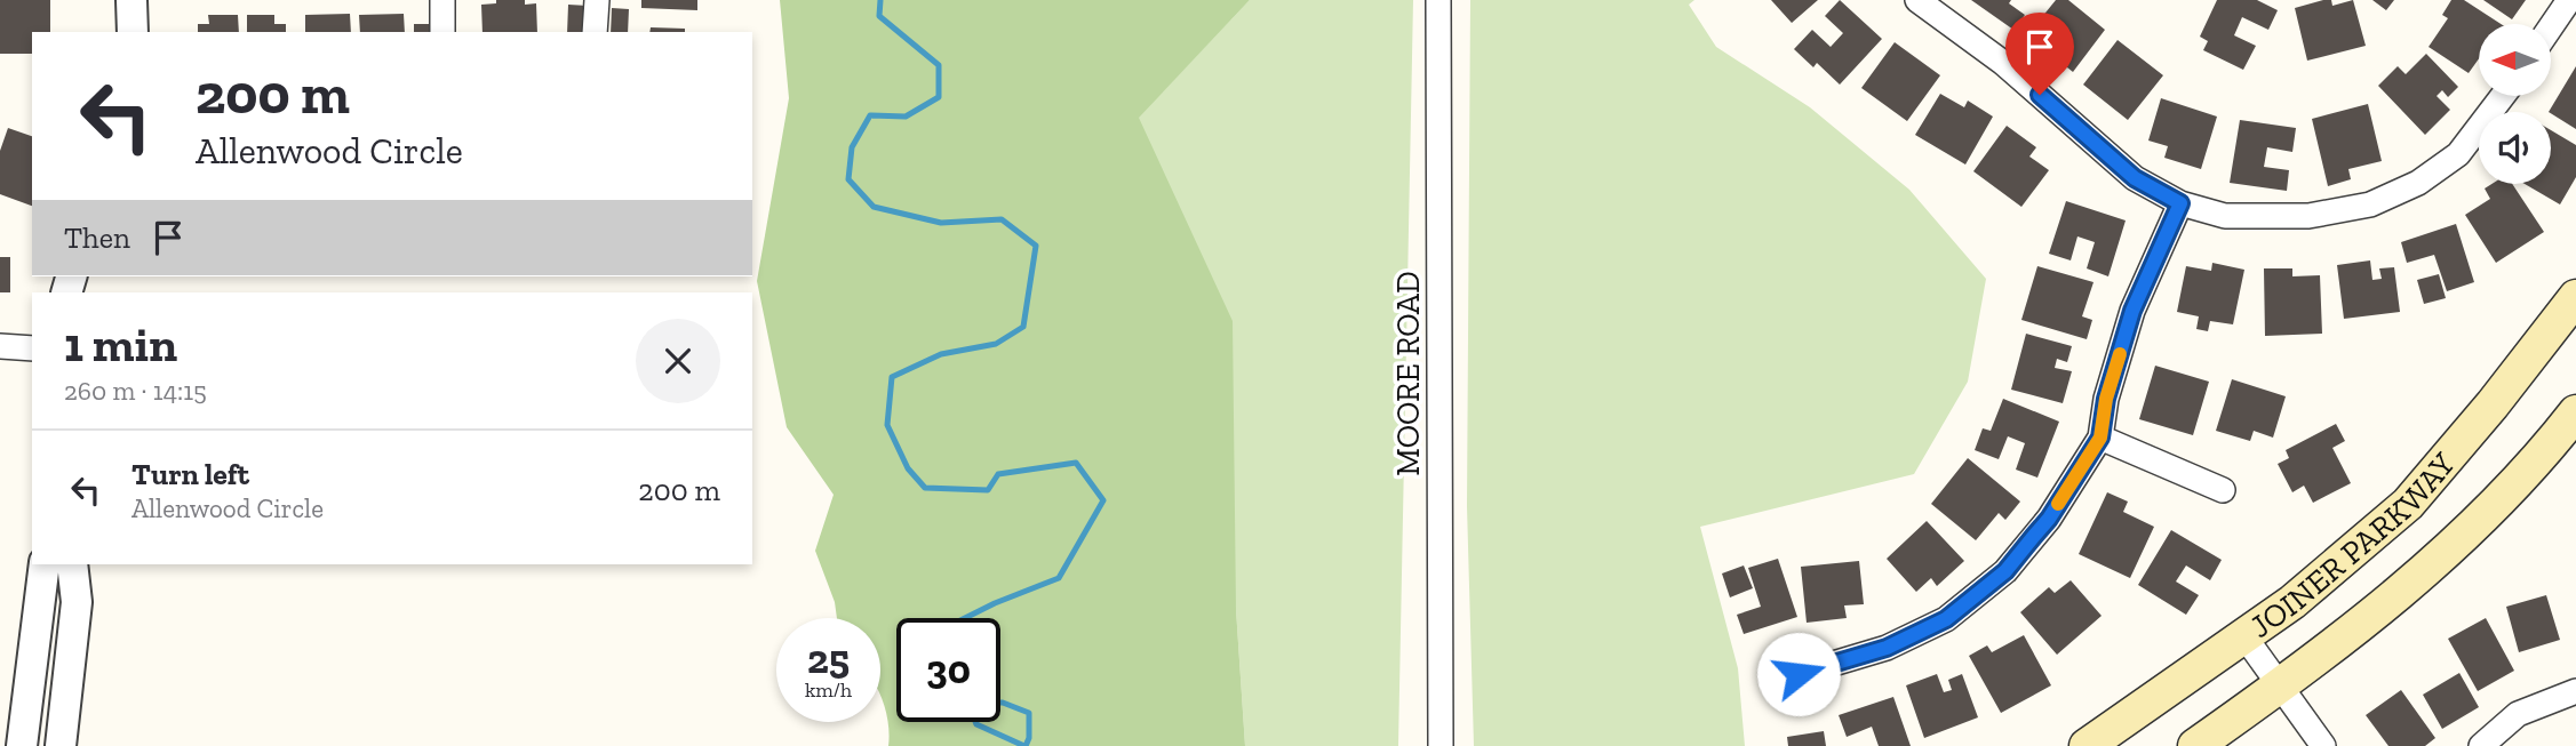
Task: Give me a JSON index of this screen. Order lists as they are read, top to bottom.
{
  "streets": {
    "main road": ["JOINER PARKWAY"],
    "street": ["MOORE ROAD"]
  },
  "north": "left",
  "page": {
    "turn": ["200 m", "Allenwood Circle"],
    "then": "Then",
    "heading": ["1 min", "260 m · 14:15"],
    "list": [
      {
        "name": "Turn left",
        "note": "Allenwood Circle",
        "value": "200 m"
      }
    ],
    "speed": "25 km/h",
    "limit": "30"
  }
}
